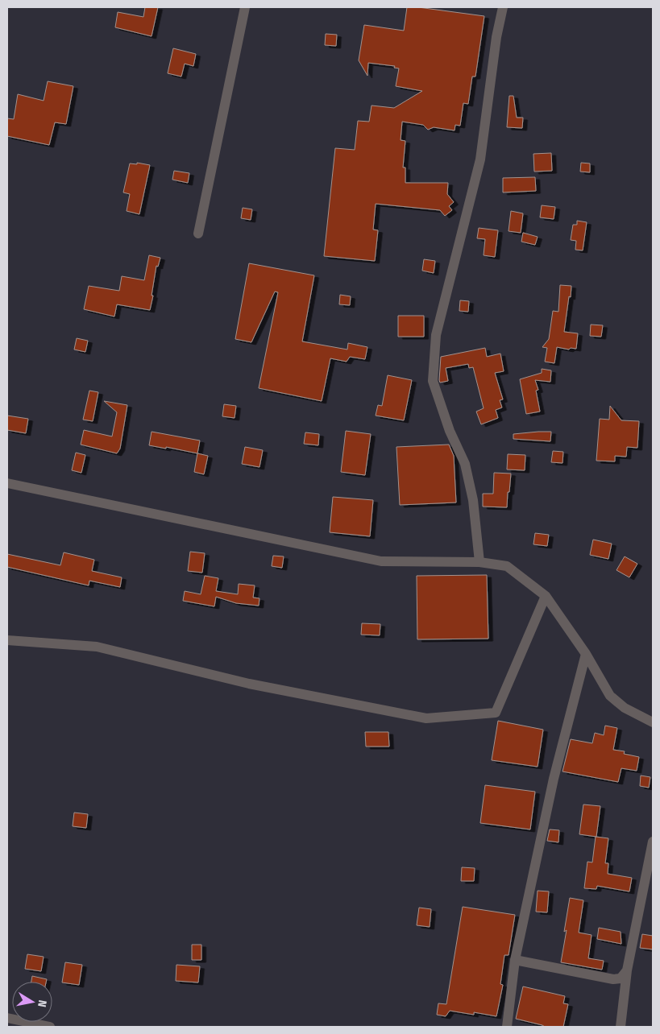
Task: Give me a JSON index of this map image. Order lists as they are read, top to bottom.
{
  "north": "right"
}
